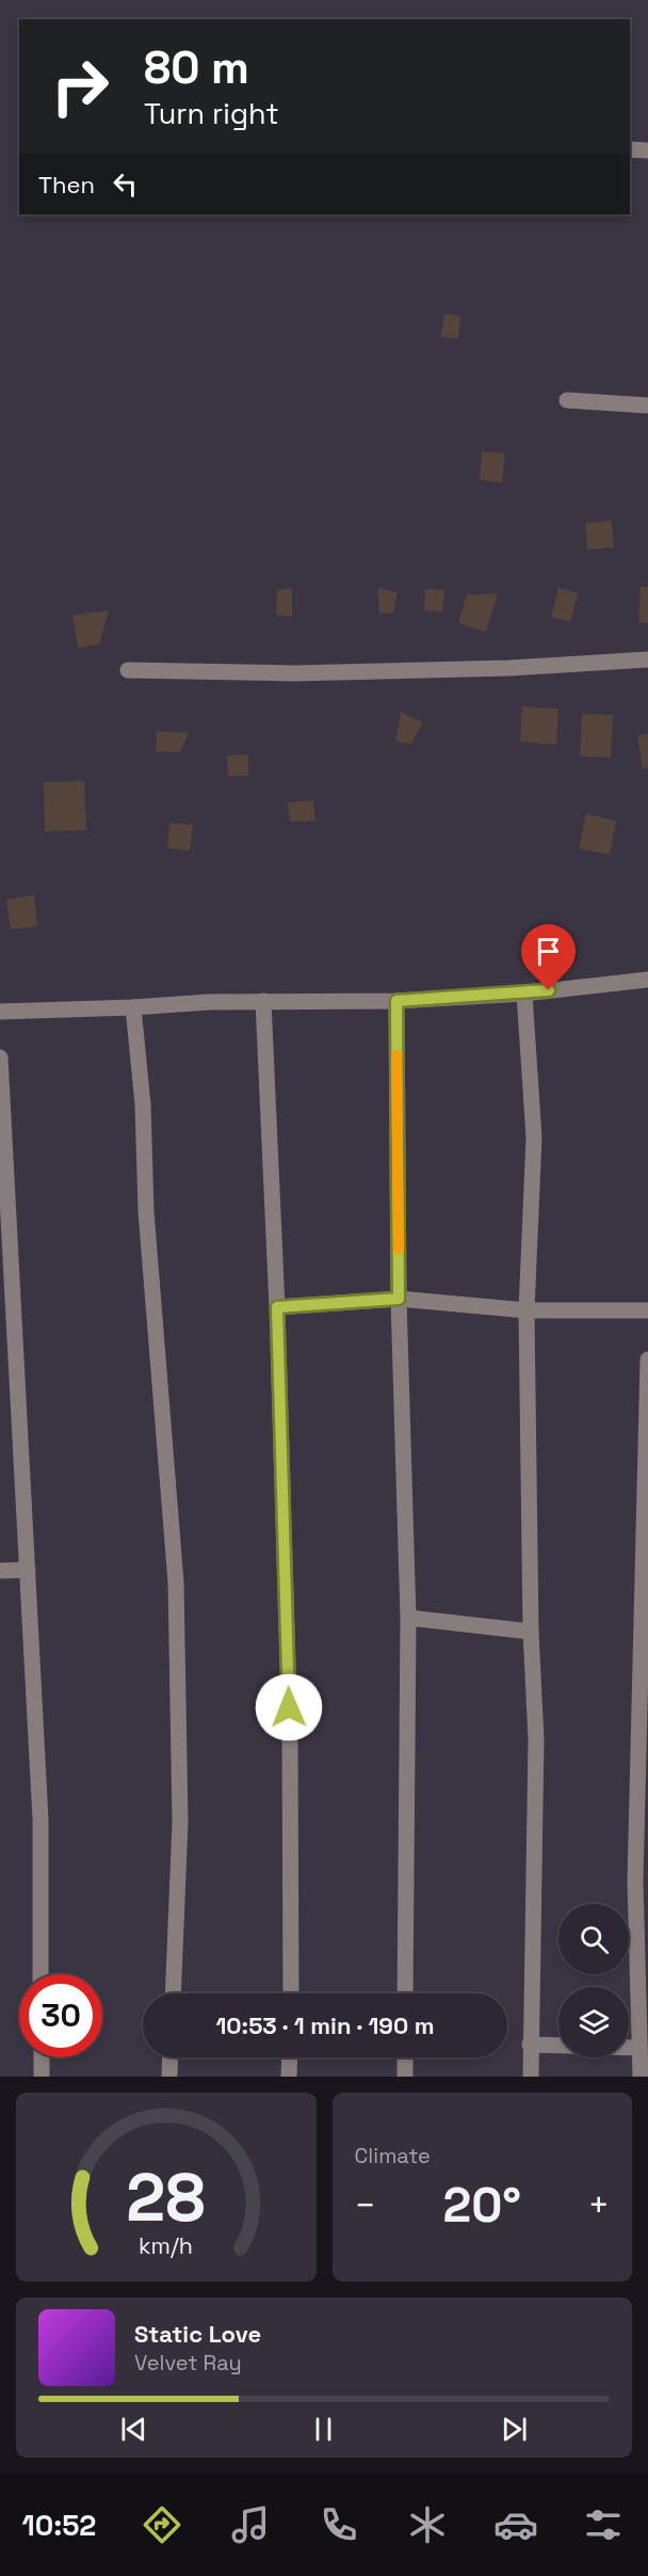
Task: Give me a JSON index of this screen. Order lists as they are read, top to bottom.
{
  "page": {
    "turn": ["80 m", "Turn right"],
    "then": "Then",
    "limit": "30",
    "trip": "10:53 · 1 min · 190 m",
    "tile": "Climate",
    "heat": ["−", "20°", "+"],
    "song": ["Static Love", "Velvet Ray"],
    "tabs": "10:52",
    "gauge": ["28", "km/h"]
  }
}
